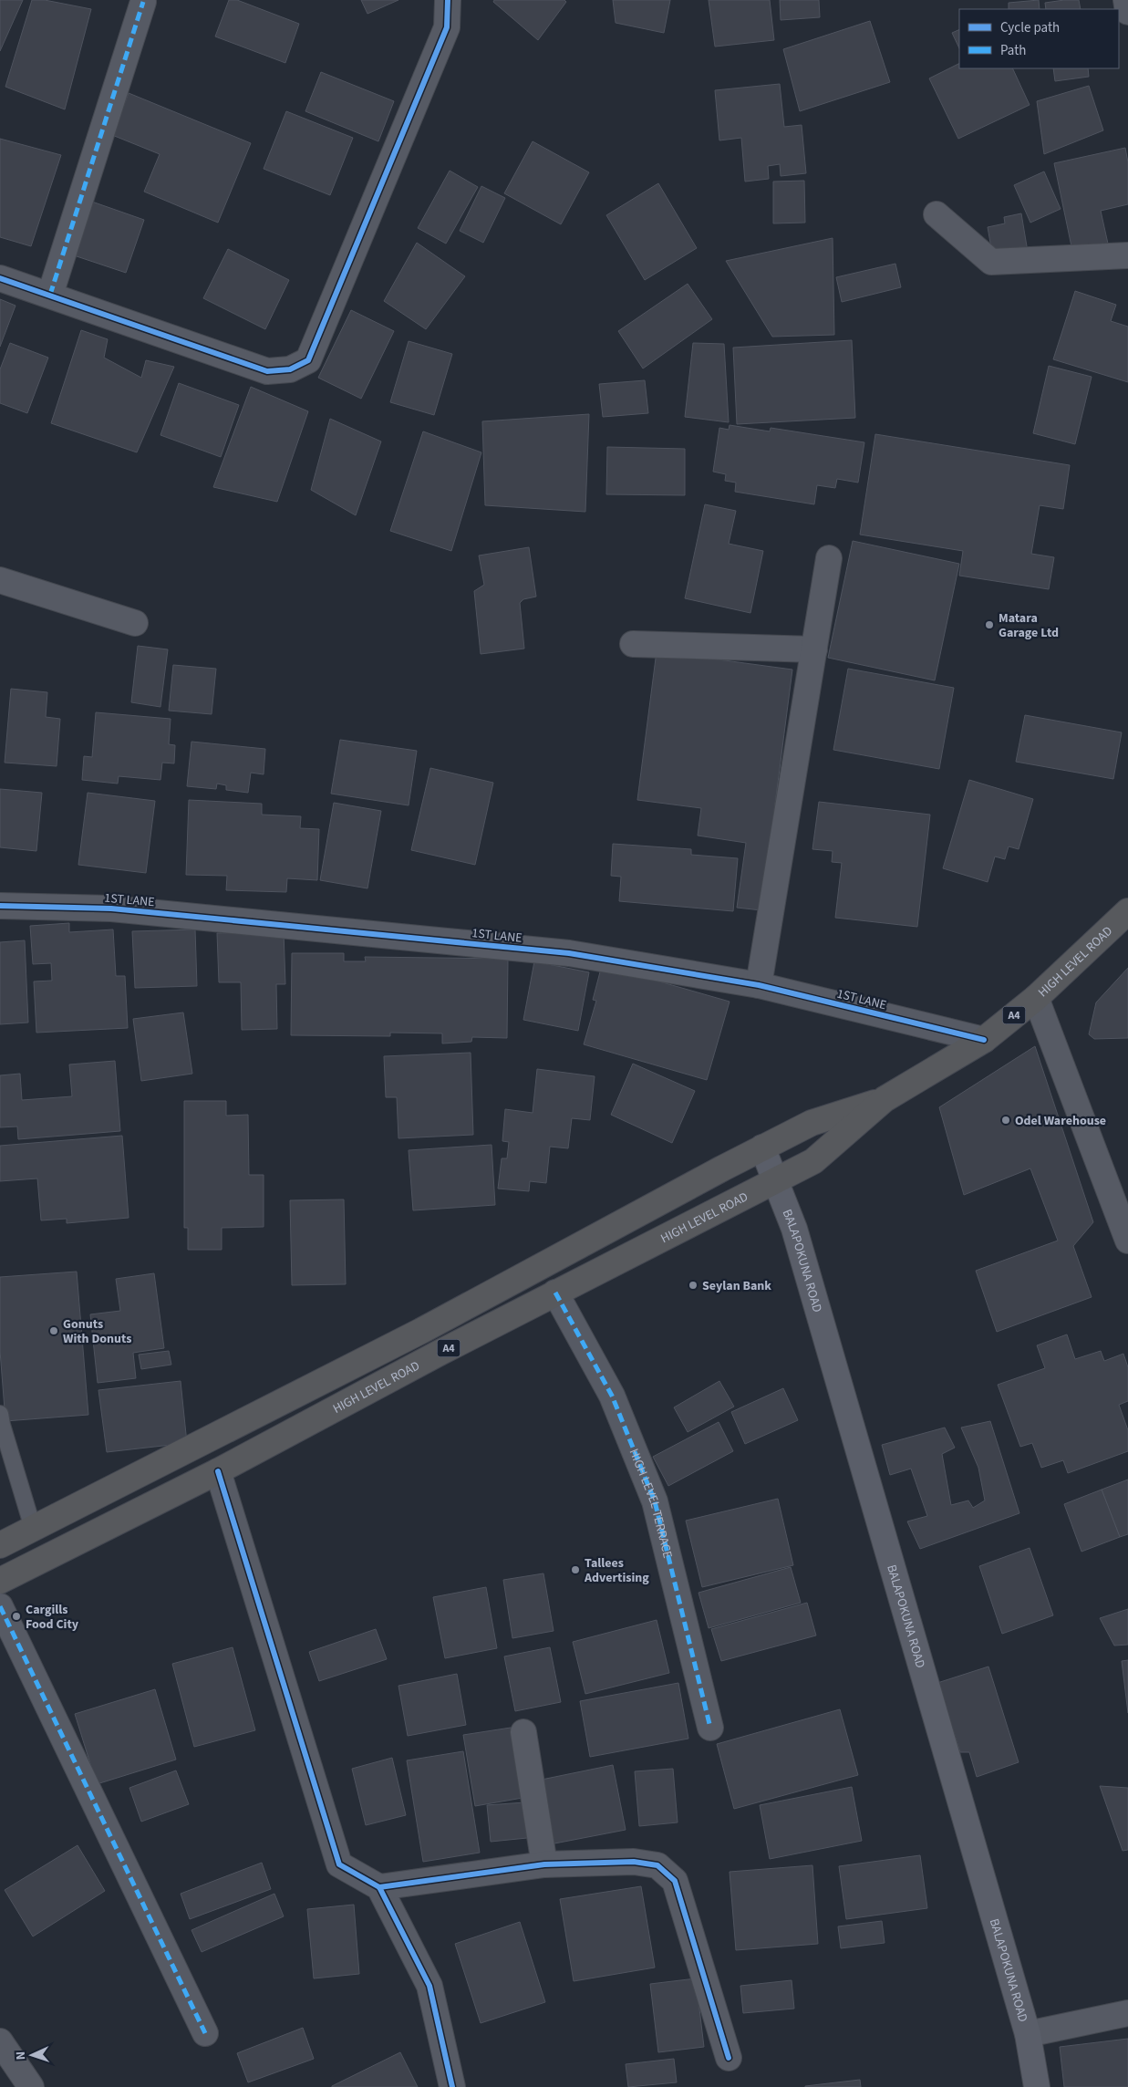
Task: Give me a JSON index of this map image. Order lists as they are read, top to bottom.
{
  "streets": {
    "highway": ["HIGH LEVEL ROAD", "A4"],
    "main road": ["BALAPOKUNA ROAD"],
    "street": ["1ST LANE", "HIGH LEVEL TERRACE"]
  },
  "crossings": [
    ["1ST LANE", "HIGH LEVEL ROAD"],
    ["HIGH LEVEL ROAD", "BALAPOKUNA ROAD"],
    ["HIGH LEVEL ROAD", "HIGH LEVEL TERRACE"]
  ],
  "places": [
    "Matara Garage Ltd",
    "Odel Warehouse",
    "Seylan Bank",
    "Gonuts With Donuts",
    "Tallees Advertising",
    "Cargills Food City"
  ],
  "legend": ["Cycle path", "Path"],
  "north": "left"
}
